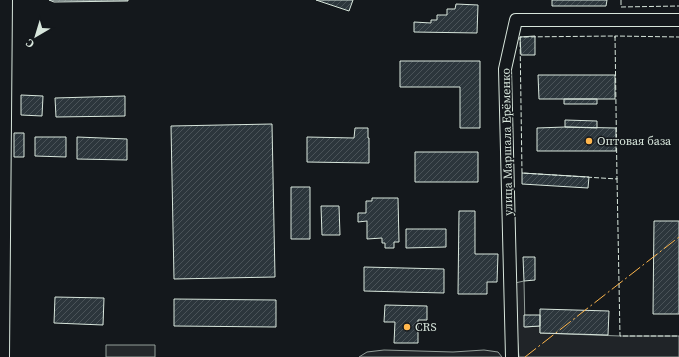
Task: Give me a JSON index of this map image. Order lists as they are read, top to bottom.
{
  "streets": {
    "street": ["улица Маршала Ерёменко"]
  },
  "places": ["Оптовая база", "CRS"],
  "north": "bottom left"
}
